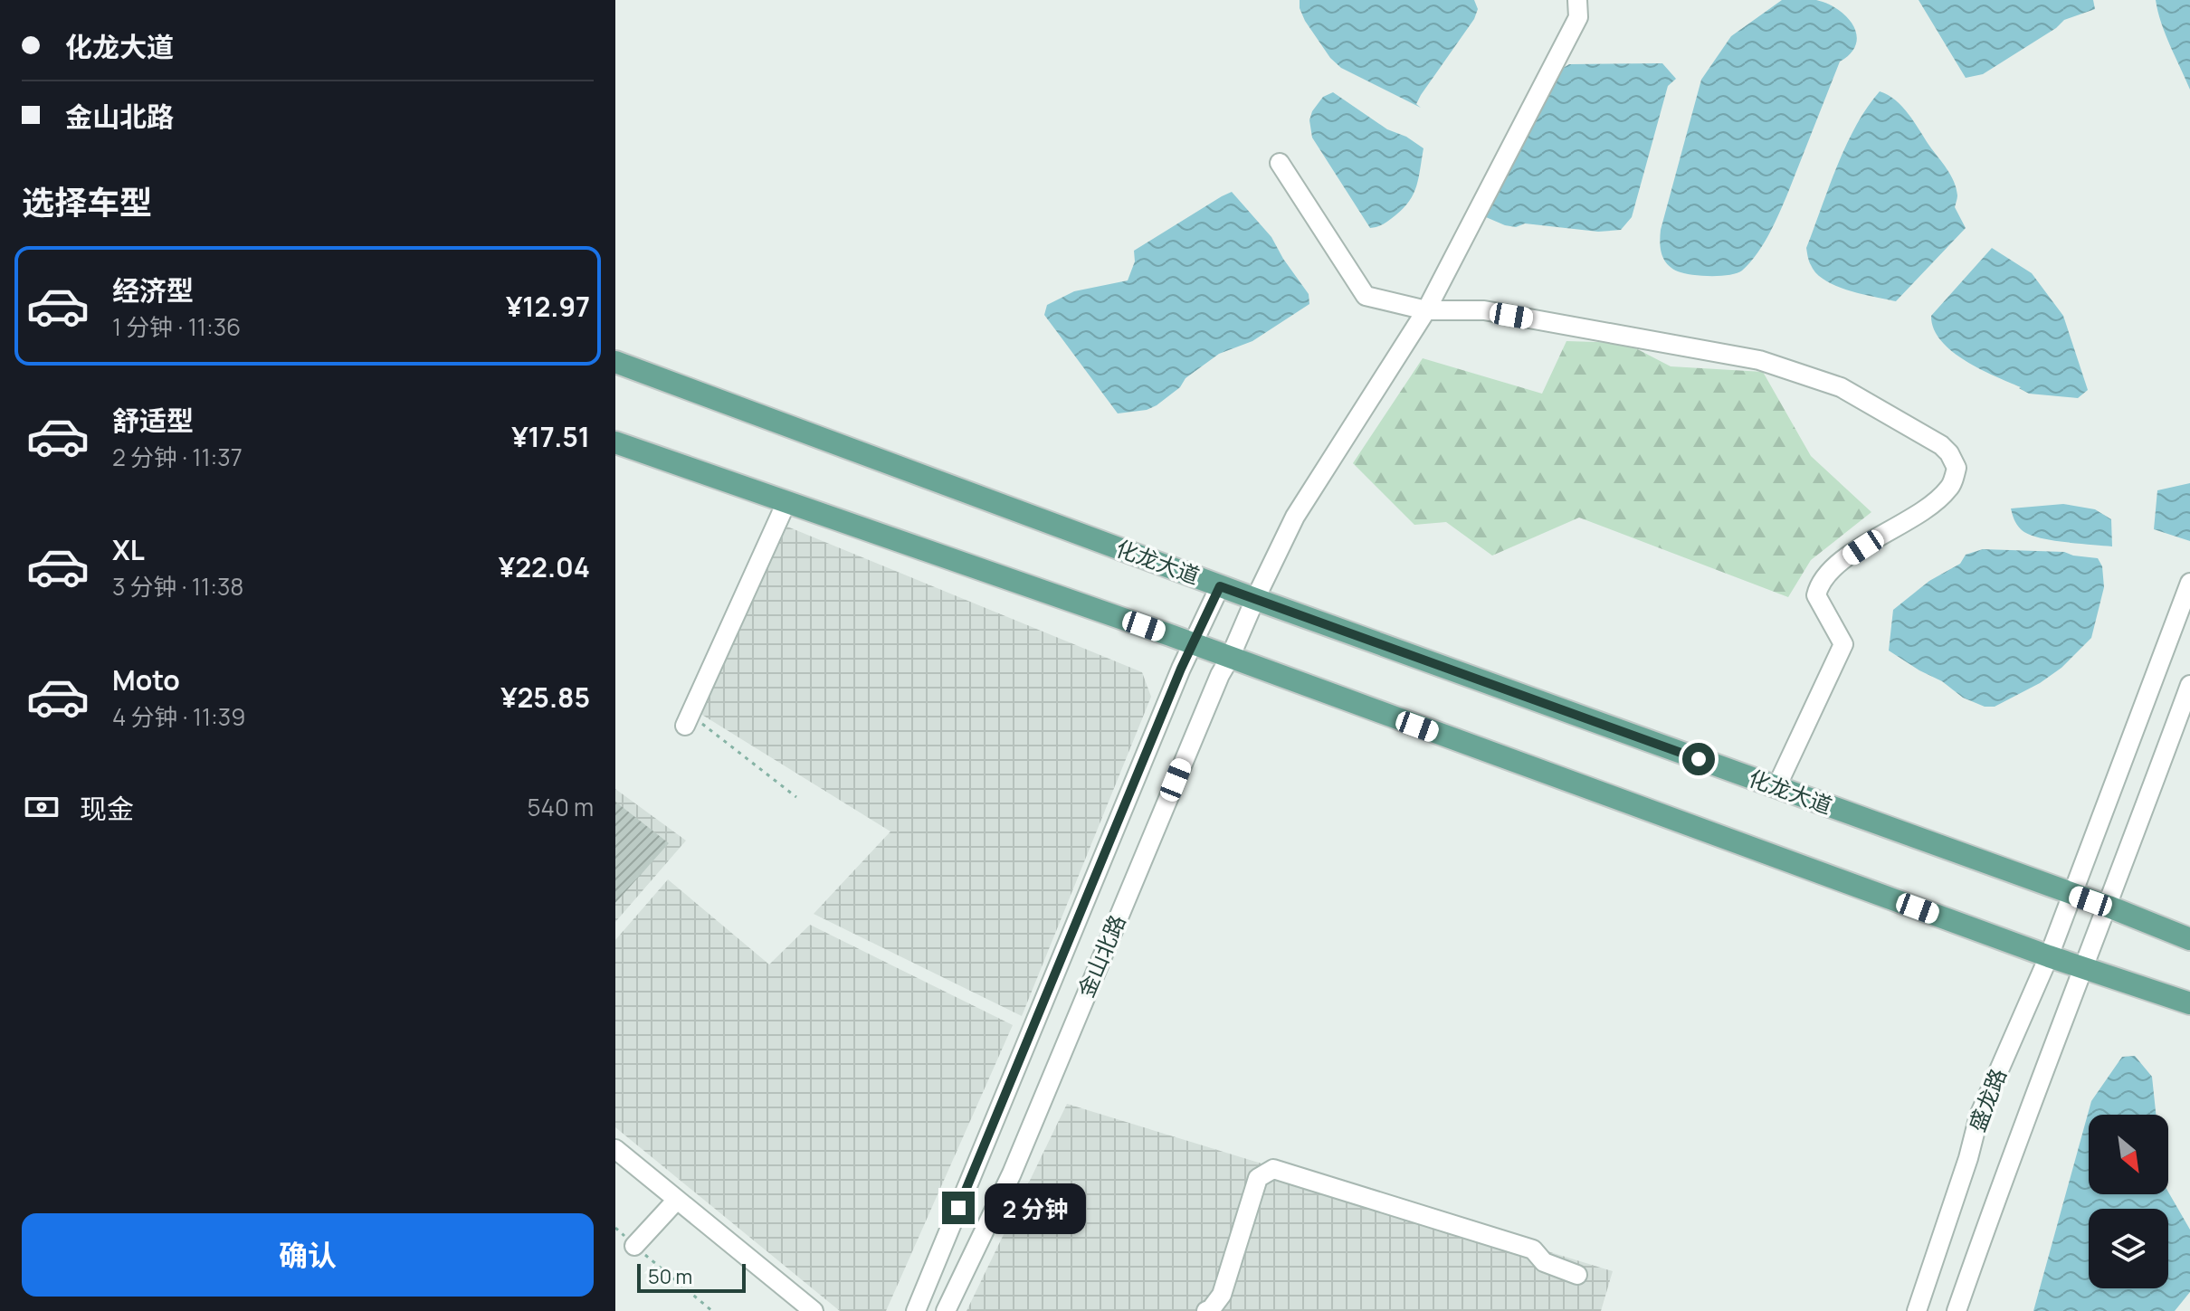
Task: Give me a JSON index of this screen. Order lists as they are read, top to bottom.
{
  "streets": {
    "main road": ["化龙大道"],
    "street": ["金山北路", "盛龙路"]
  },
  "crossings": [
    ["化龙大道", "金山北路"],
    ["化龙大道", "盛龙路"]
  ],
  "scale_bar": "50 m",
  "north": "bottom right",
  "page": {
    "banner": ["化龙大道", "金山北路"],
    "heading": "选择车型",
    "list": [
      {
        "name": "经济型",
        "note": "1 分钟 · 11:36",
        "value": "¥12.97"
      },
      {
        "name": "舒适型",
        "note": "2 分钟 · 11:37",
        "value": "¥17.51"
      },
      {
        "name": "XL",
        "note": "3 分钟 · 11:38",
        "value": "¥22.04"
      },
      {
        "name": "Moto",
        "note": "4 分钟 · 11:39",
        "value": "¥25.85"
      }
    ],
    "pay": ["现金", "540 m"],
    "bubble": "2 分钟",
    "buttons": "确认",
    "scale": "50 m"
  }
}
